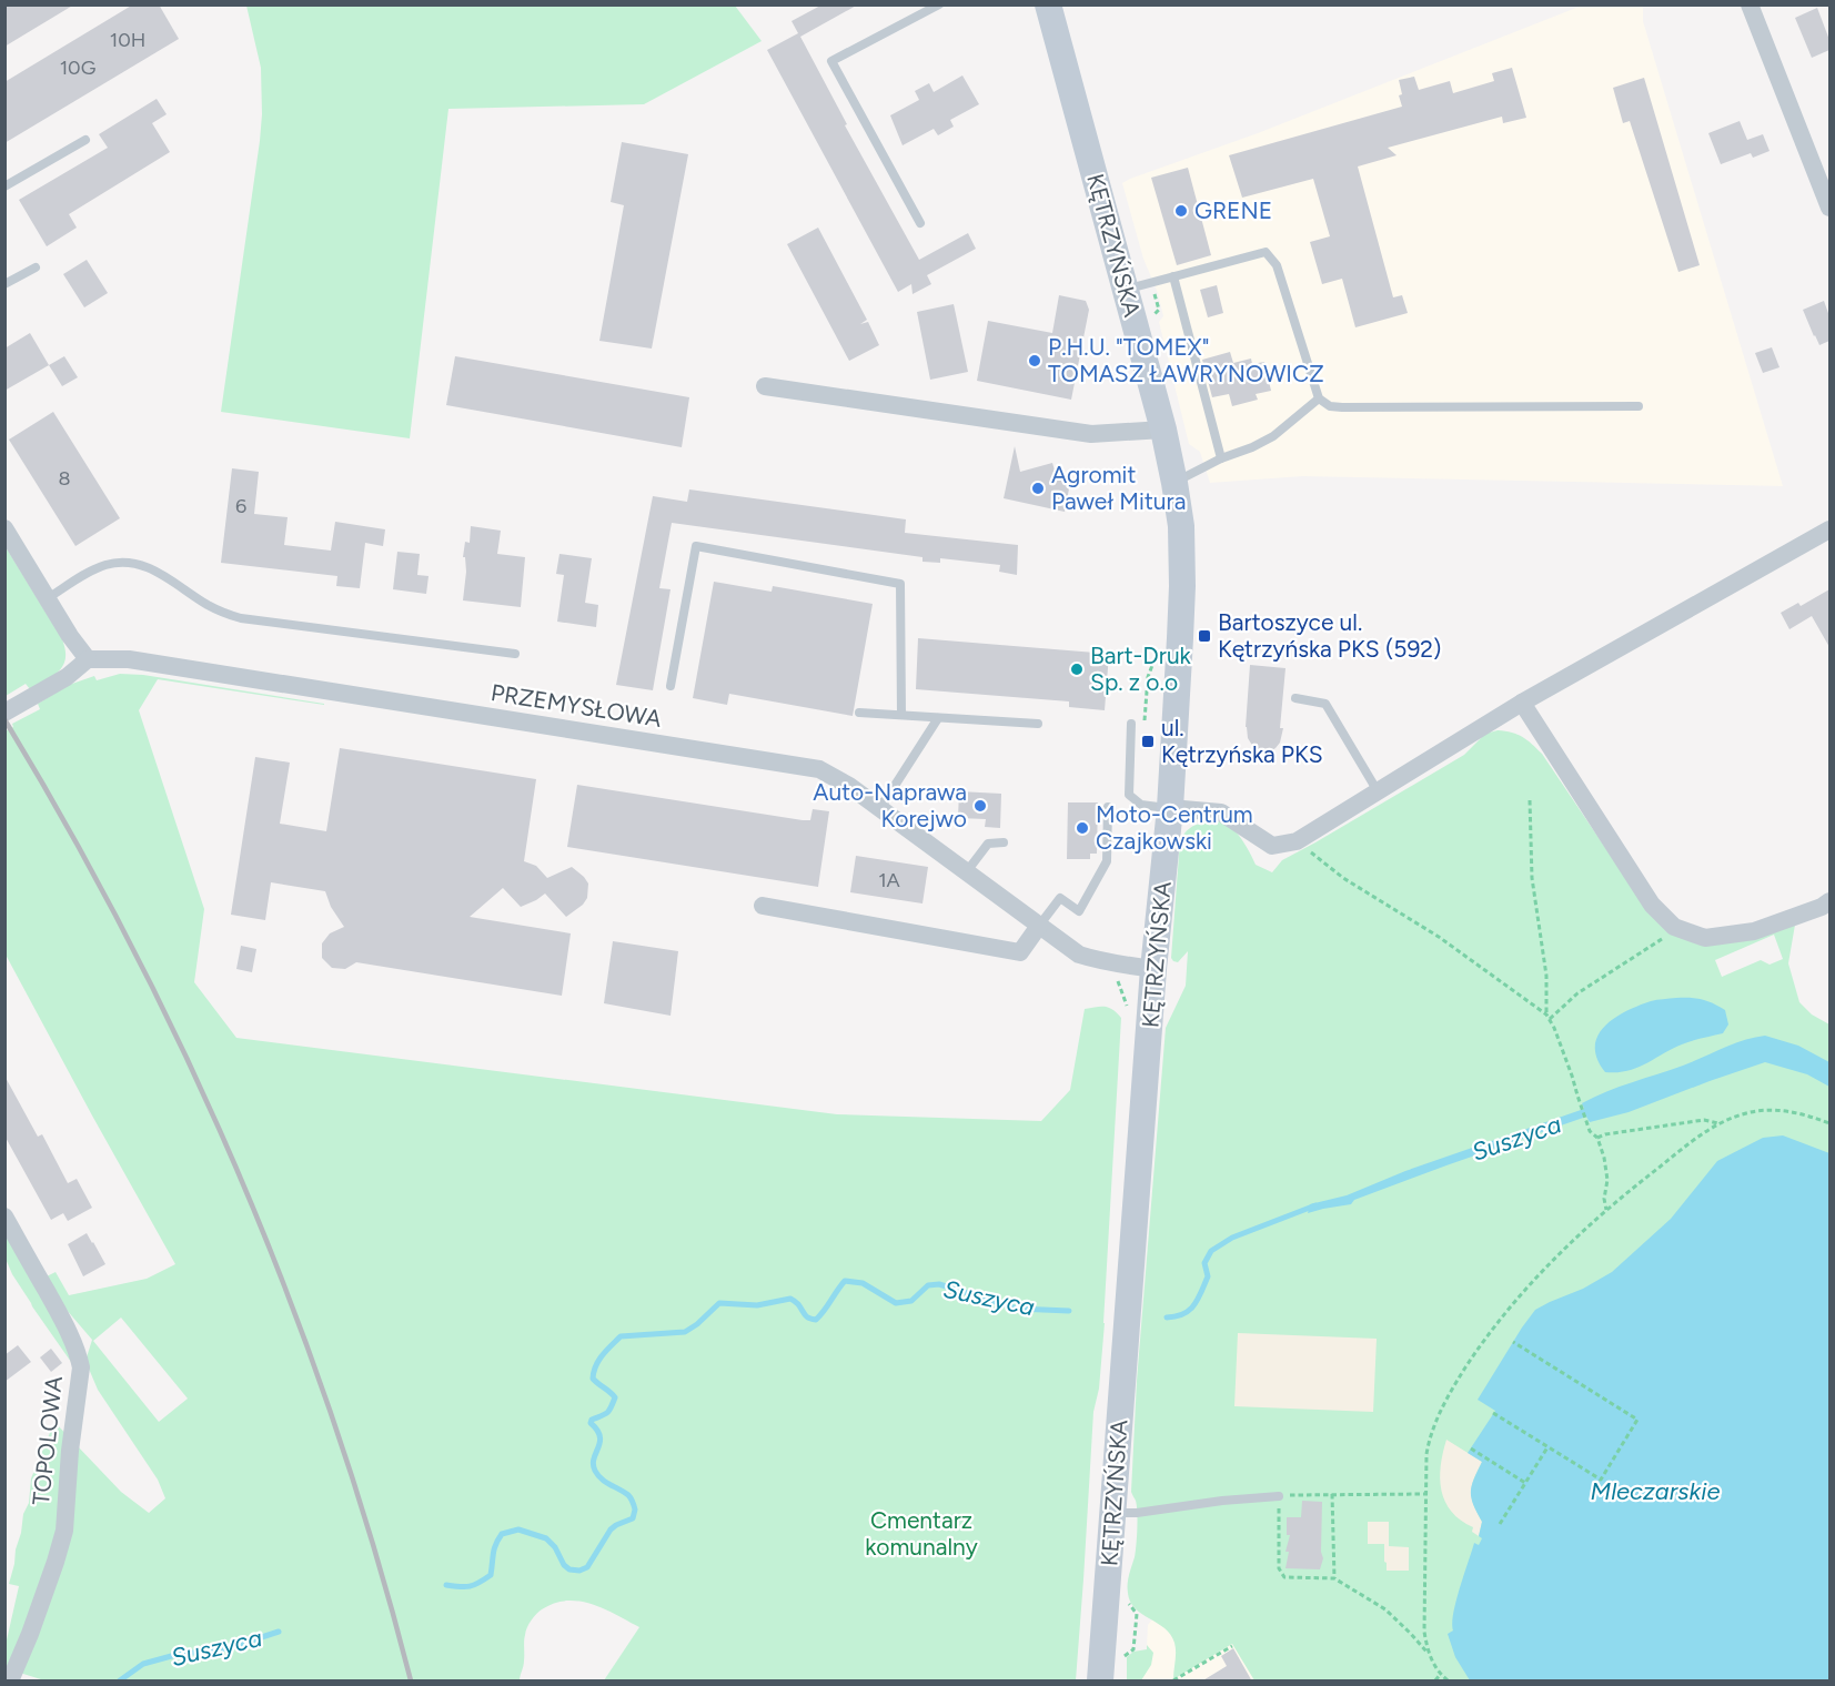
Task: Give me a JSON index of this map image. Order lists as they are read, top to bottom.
{
  "streets": {
    "main road": ["KĘTRZYŃSKA"],
    "street": ["PRZEMYSŁOWA", "TOPOLOWA"]
  },
  "crossings": [
    ["KĘTRZYŃSKA", "PRZEMYSŁOWA"]
  ],
  "water": ["Suszyca", "Mleczarskie"],
  "parks": ["Cmentarz komunalny"],
  "places": {
    "other": [
      "GRENE",
      "P.H.U. \"TOMEX\" TOMASZ ŁAWRYNOWICZ",
      "Agromit Paweł Mitura",
      "Bart-Druk Sp. z o.o",
      "Auto-Naprawa Korejwo",
      "Moto-Centrum Czajkowski"
    ],
    "transit": ["Bartoszyce ul. Kętrzyńska PKS (592)", "ul. Kętrzyńska PKS"]
  },
  "house_numbers": [
    "10H",
    "10G",
    "8",
    "6",
    "1A"
  ]
}
